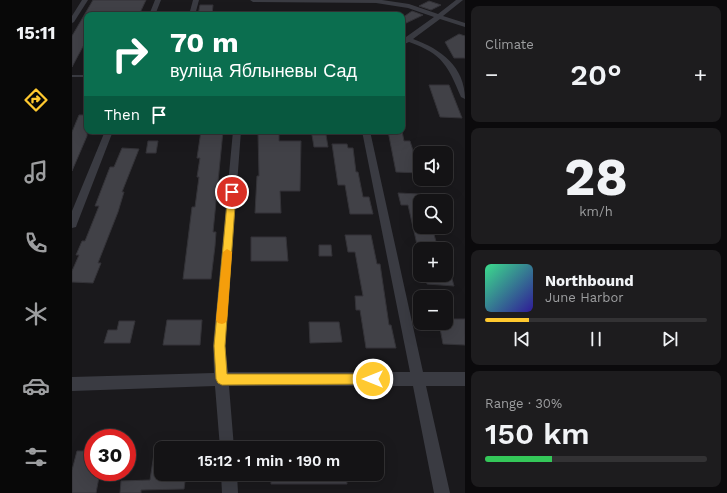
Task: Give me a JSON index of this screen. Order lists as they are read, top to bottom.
{
  "page": {
    "tabs": "15:11",
    "tile": [
      "Climate",
      ["28", "km/h"],
      ["Range · 30%", "150 km"]
    ],
    "turn": ["70 m", "вуліца Яблыневы Сад"],
    "heat": ["−", "20°", "+"],
    "then": "Then",
    "map_buttons": ["+", "−"],
    "song": ["Northbound", "June Harbor"],
    "limit": "30",
    "trip": "15:12 · 1 min · 190 m"
  }
}
